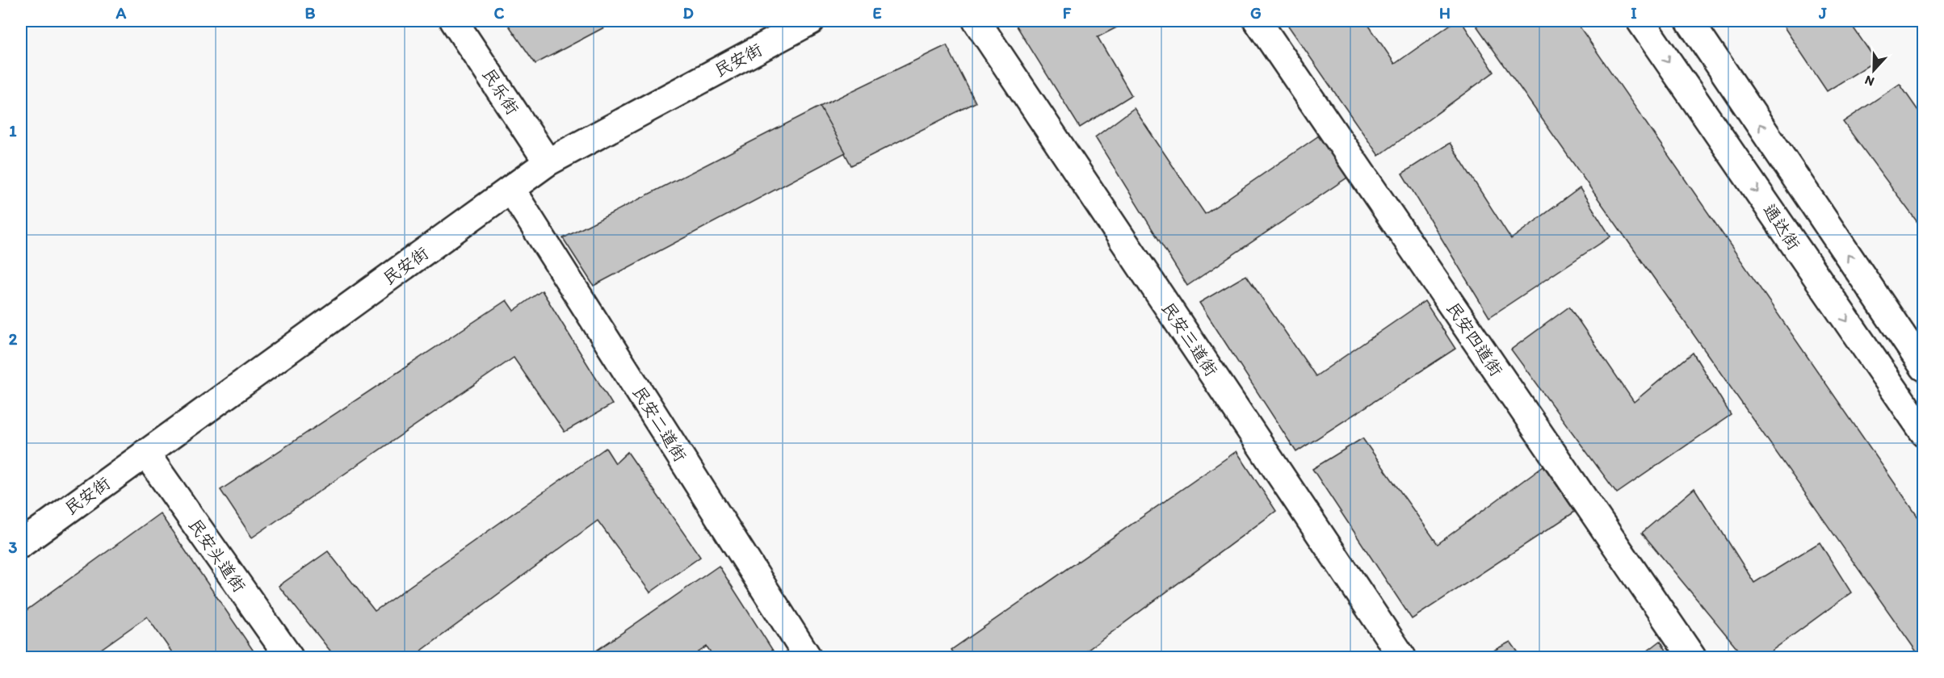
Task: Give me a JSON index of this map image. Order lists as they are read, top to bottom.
{
  "streets": {
    "street": [
      "民安街",
      "民乐街",
      "通达街",
      "民安三道街",
      "民安四道街",
      "民安二道街",
      "民安头道街"
    ]
  },
  "crossings": [
    ["民安街", "民乐街"],
    ["民安街", "民安二道街"],
    ["民安街", "民安头道街"]
  ],
  "north": "bottom",
  "grid": {
    "columns": [
      "A",
      "B",
      "C",
      "D",
      "E",
      "F",
      "G",
      "H",
      "I",
      "J"
    ],
    "rows": ["1", "2", "3"]
  }
}
